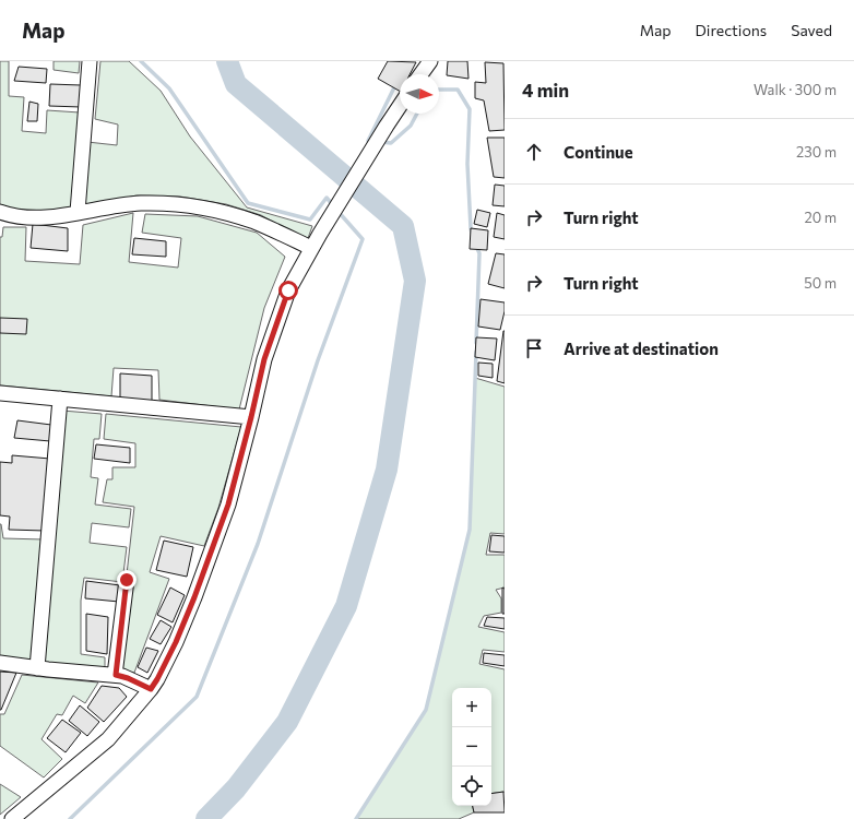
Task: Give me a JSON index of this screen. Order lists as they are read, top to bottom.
{
  "north": "right",
  "page": {
    "header": "Map",
    "nav": ["Map", "Directions", "Saved"],
    "heading": ["4 min", "Walk · 300 m"],
    "list": [
      ["Continue", "230 m"],
      ["Turn right", "20 m"],
      ["Turn right", "50 m"],
      "Arrive at destination"
    ],
    "map_buttons": ["+", "−"]
  }
}
